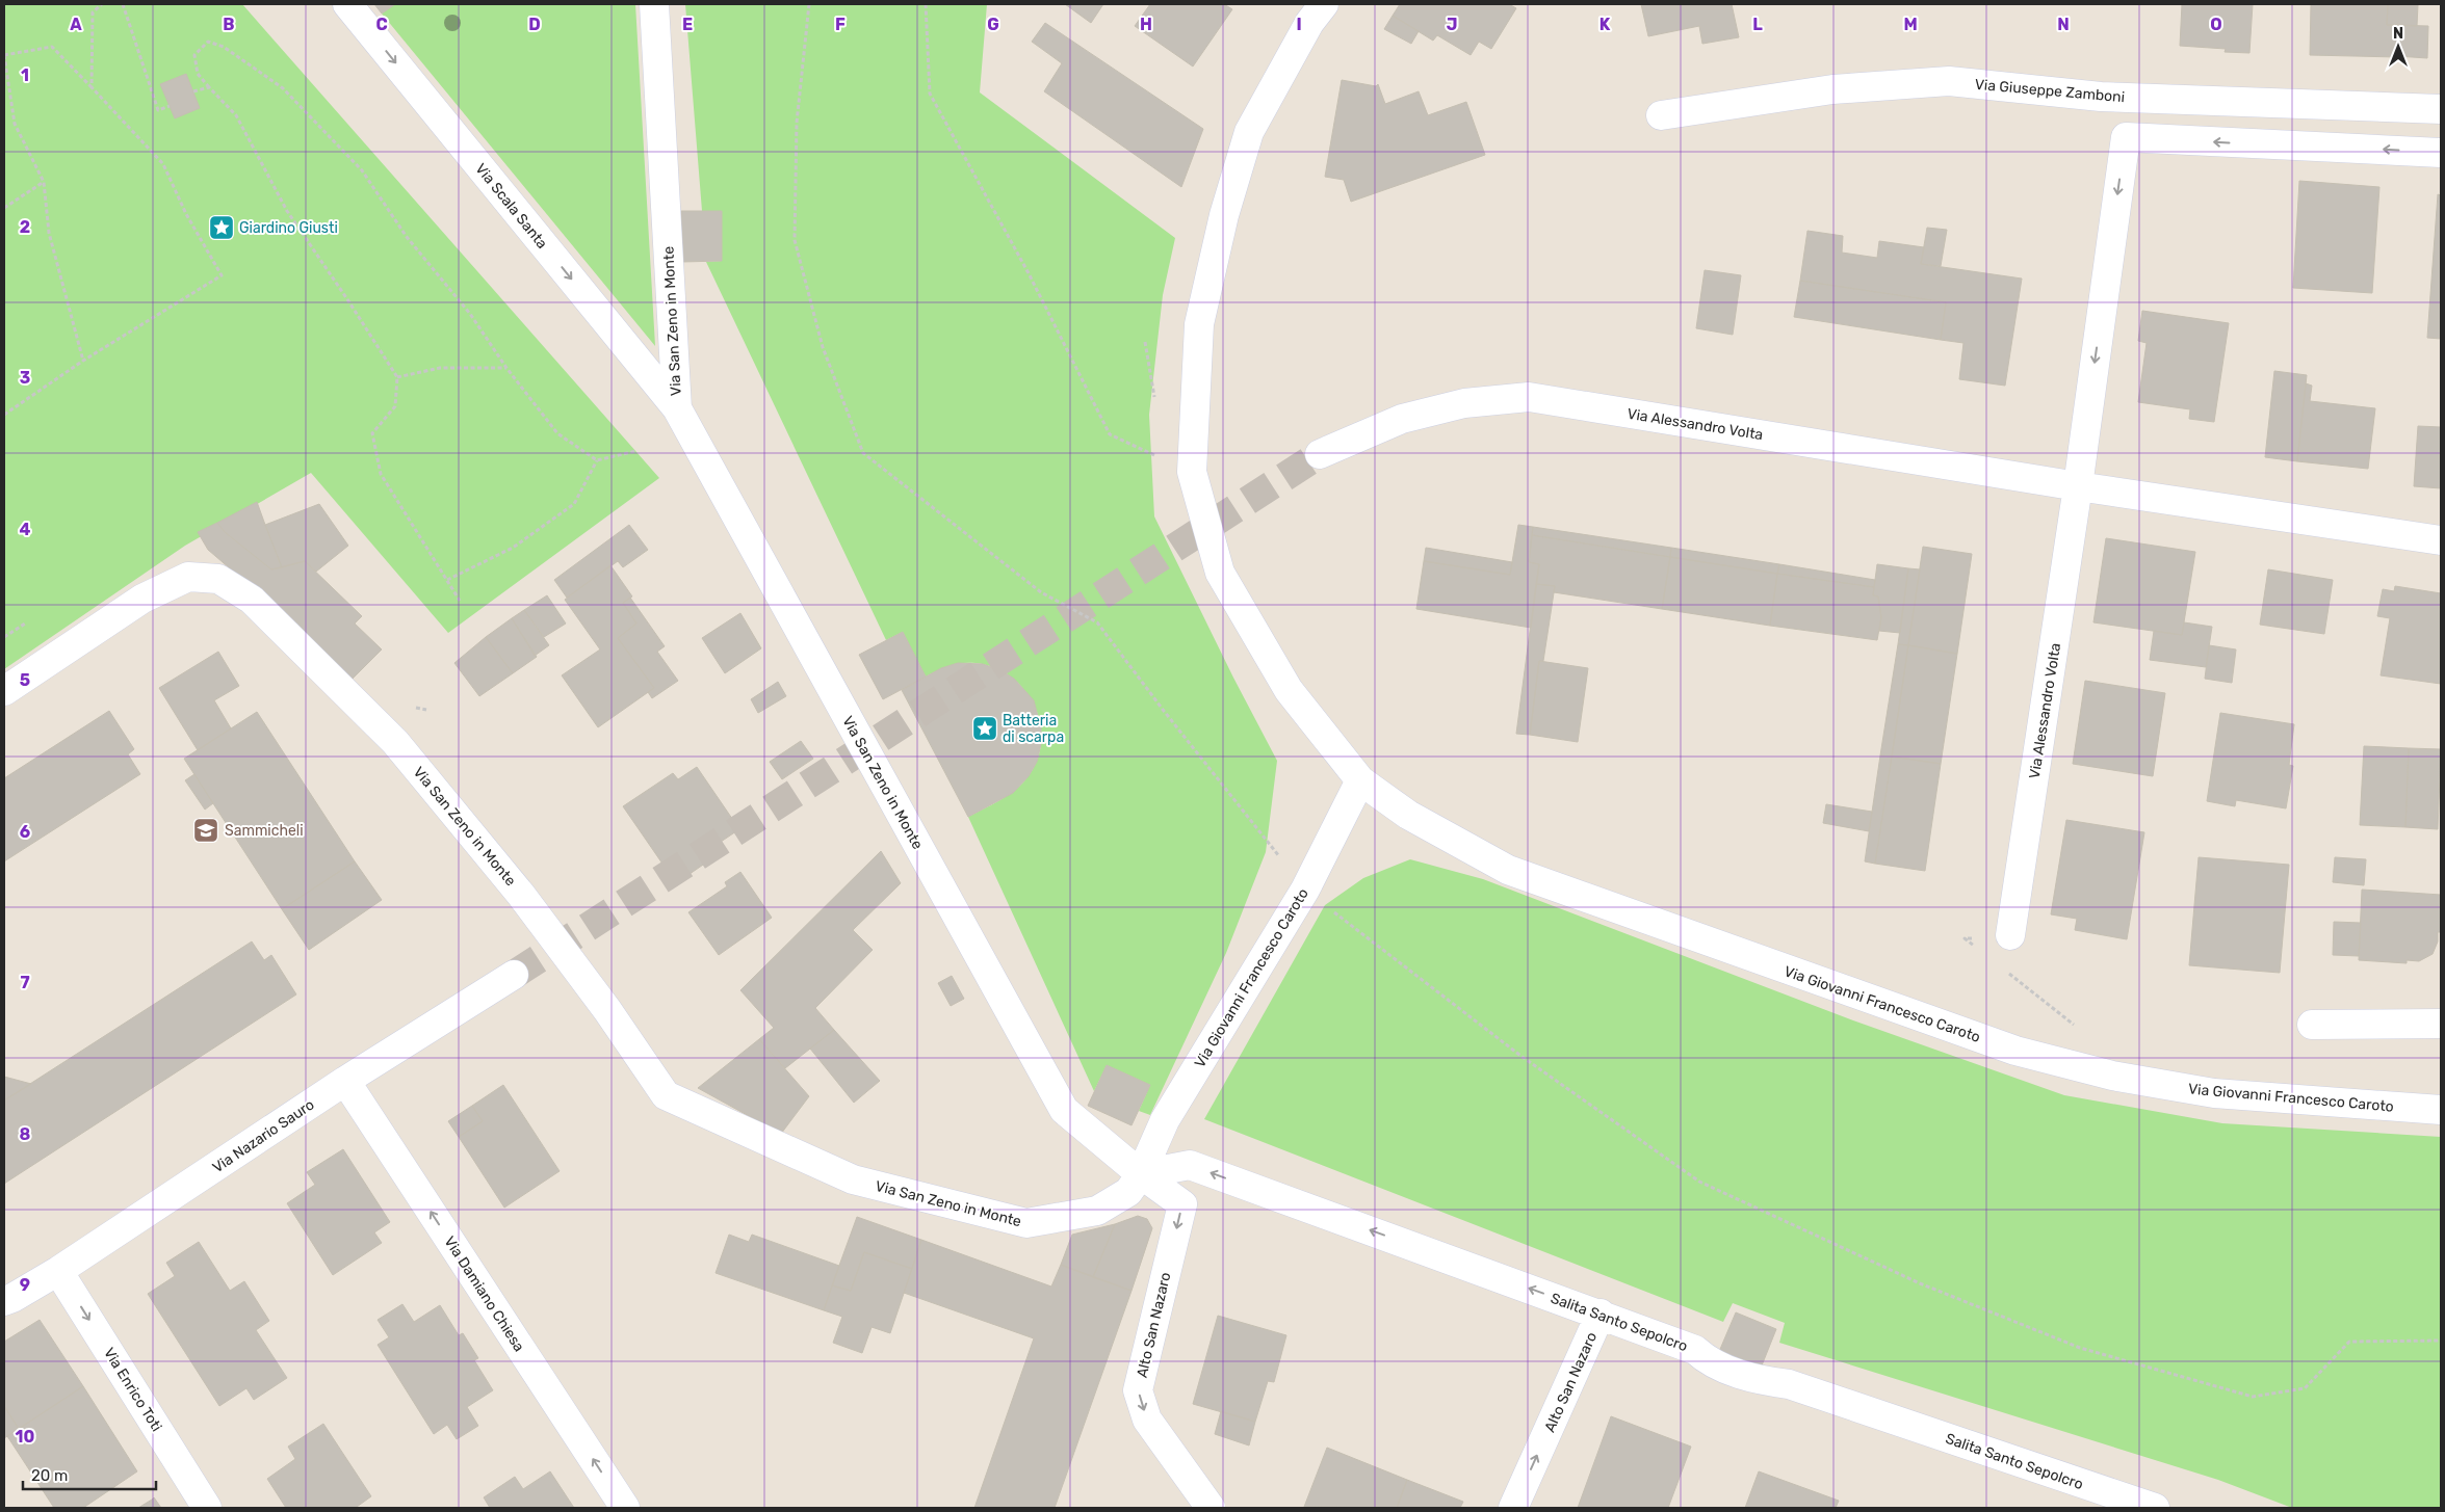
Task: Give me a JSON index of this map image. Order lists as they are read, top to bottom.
{
  "streets": {
    "street": [
      "Via Giuseppe Zamboni",
      "Via Scala Santa",
      "Via San Zeno in Monte",
      "Via Alessandro Volta",
      "Via Giovanni Francesco Caroto",
      "Via Nazario Sauro",
      "Via Damiano Chiesa",
      "Salita Santo Sepolcro",
      "Alto San Nazaro",
      "Via Enrico Toti"
    ]
  },
  "crossings": [
    ["Via Scala Santa", "Via San Zeno in Monte"],
    ["Via San Zeno in Monte", "Via Giovanni Francesco Caroto"],
    ["Via San Zeno in Monte", "Salita Santo Sepolcro"],
    ["Via San Zeno in Monte", "Alto San Nazaro"],
    ["Via Giovanni Francesco Caroto", "Salita Santo Sepolcro"],
    ["Via Giovanni Francesco Caroto", "Alto San Nazaro"],
    ["Via Nazario Sauro", "Via Damiano Chiesa"],
    ["Via Nazario Sauro", "Via Enrico Toti"],
    ["Salita Santo Sepolcro", "Alto San Nazaro"]
  ],
  "one_way": [
    "Via Scala Santa",
    "Via Damiano Chiesa",
    "Salita Santo Sepolcro",
    "Via Enrico Toti"
  ],
  "places": {
    "place": ["Giardino Giusti", "Batteria di scarpa"],
    "school or university": ["Sammicheli"]
  },
  "scale_bar": "20 m",
  "north": "top",
  "grid": {
    "columns": [
      "A",
      "B",
      "C",
      "D",
      "E",
      "F",
      "G",
      "H",
      "I",
      "J",
      "K",
      "L",
      "M",
      "N",
      "O"
    ],
    "rows": [
      "1",
      "2",
      "3",
      "4",
      "5",
      "6",
      "7",
      "8",
      "9",
      "10"
    ]
  }
}
